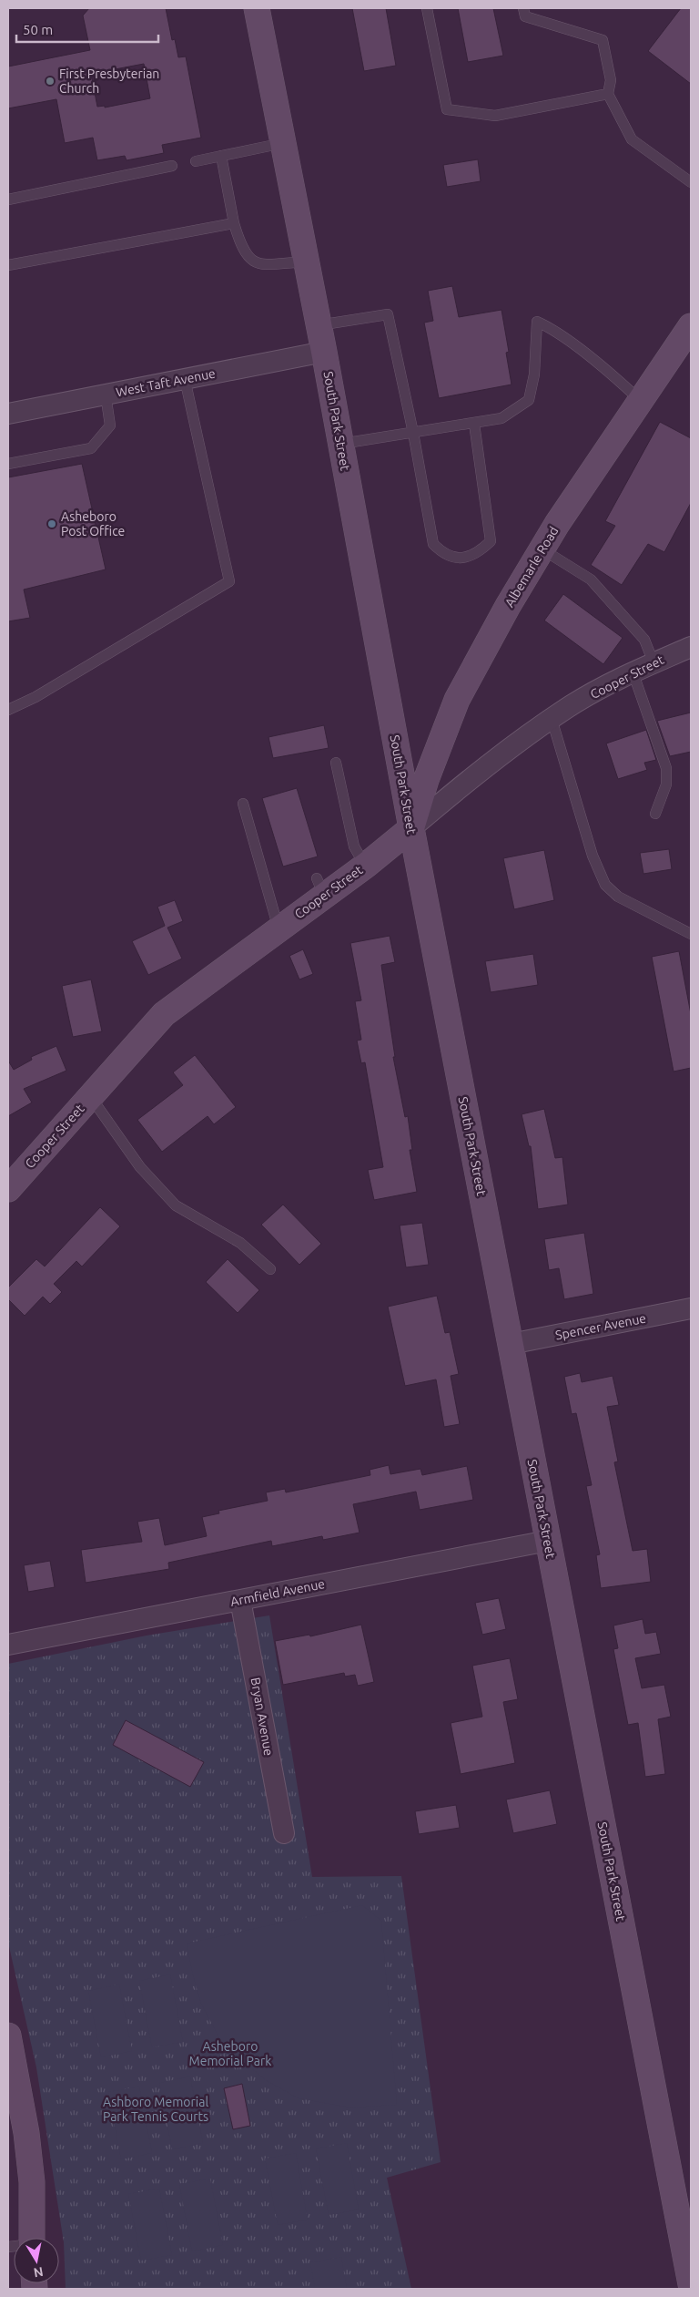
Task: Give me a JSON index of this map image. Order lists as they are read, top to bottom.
{
  "streets": {
    "main road": ["South Park Street", "Albemarle Road", "Cooper Street"],
    "street": [
      "West Taft Avenue",
      "Spencer Avenue",
      "Armfield Avenue",
      "Bryan Avenue"
    ]
  },
  "crossings": [
    ["West Taft Avenue", "South Park Street"],
    ["South Park Street", "Albemarle Road"],
    ["South Park Street", "Cooper Street"],
    ["South Park Street", "Spencer Avenue"],
    ["South Park Street", "Armfield Avenue"],
    ["Albemarle Road", "Cooper Street"],
    ["Armfield Avenue", "Bryan Avenue"]
  ],
  "parks": ["Asheboro Memorial Park", "Ashboro Memorial Park Tennis Courts"],
  "places": ["First Presbyterian Church", "Asheboro Post Office"],
  "scale_bar": "50 m",
  "north": "bottom"
}
